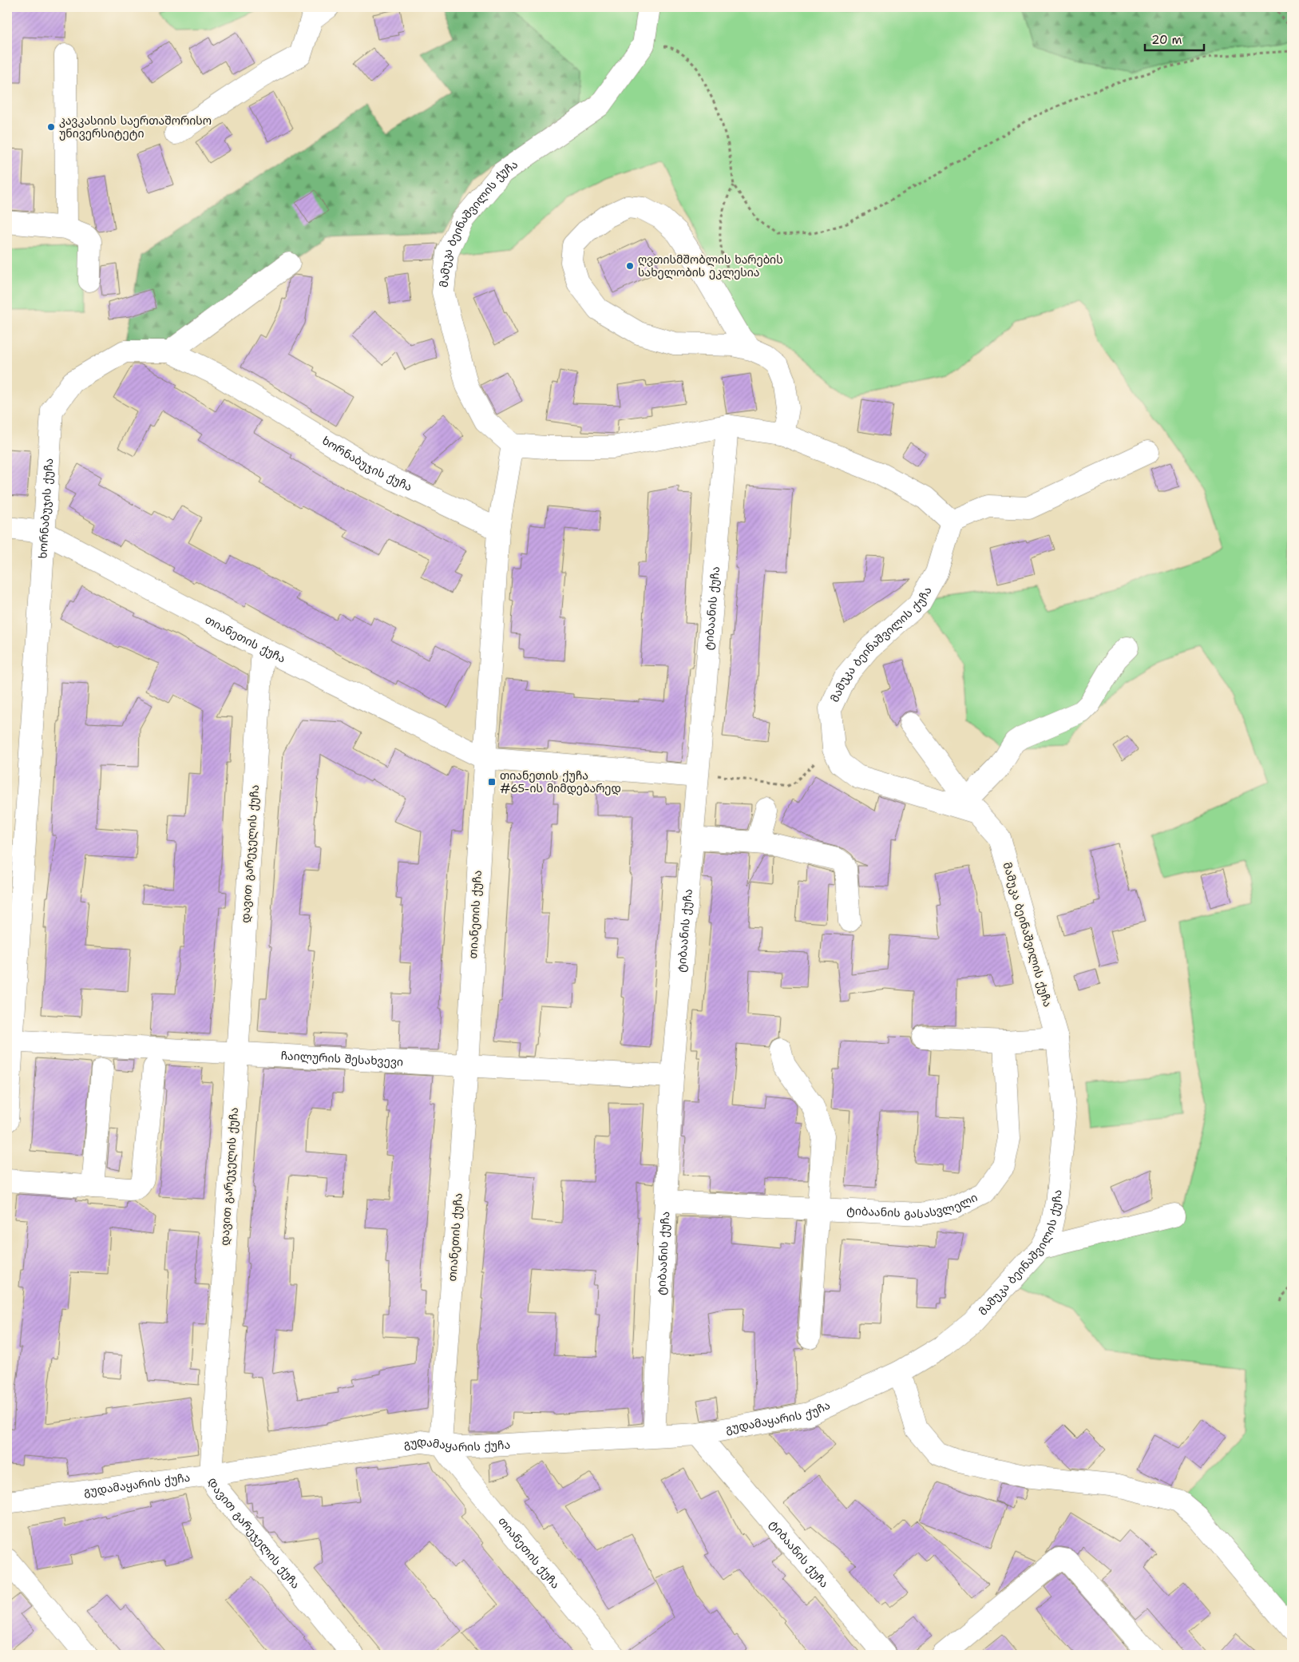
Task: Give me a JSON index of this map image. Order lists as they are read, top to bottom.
{
  "streets": {
    "street": [
      "მამუკა ბეინაშვილის ქუჩა",
      "ხორნაბუჯის ქუჩა",
      "ტიბაანის ქუჩა",
      "თიანეთის ქუჩა",
      "დავით გარეჯელის ქუჩა",
      "ჩაილურის შესახვევი",
      "ტიბაანის გასასვლელი",
      "გუდამაყარის ქუჩა"
    ]
  },
  "crossings": [
    ["მამუკა ბეინაშვილის ქუჩა", "თიანეთის ქუჩა"],
    ["მამუკა ბეინაშვილის ქუჩა", "გუდამაყარის ქუჩა"],
    ["ხორნაბუჯის ქუჩა", "თიანეთის ქუჩა"],
    ["ხორნაბუჯის ქუჩა", "ჩაილურის შესახვევი"],
    ["ტიბაანის ქუჩა", "თიანეთის ქუჩა"],
    ["ტიბაანის ქუჩა", "ჩაილურის შესახვევი"],
    ["ტიბაანის ქუჩა", "ტიბაანის გასასვლელი"],
    ["ტიბაანის ქუჩა", "გუდამაყარის ქუჩა"],
    ["თიანეთის ქუჩა", "დავით გარეჯელის ქუჩა"],
    ["თიანეთის ქუჩა", "ჩაილურის შესახვევი"],
    ["თიანეთის ქუჩა", "გუდამაყარის ქუჩა"],
    ["დავით გარეჯელის ქუჩა", "ჩაილურის შესახვევი"],
    ["დავით გარეჯელის ქუჩა", "გუდამაყარის ქუჩა"]
  ],
  "places": {
    "other": ["კავკასიის საერთაშორისო უნივერსიტეტი", "ღვთისმშობლის ხარების სახელობის ეკლესია"],
    "transit": ["თიანეთის ქუჩა #65-ის მიმდებარედ"]
  },
  "scale_bar": "20 m"
}
